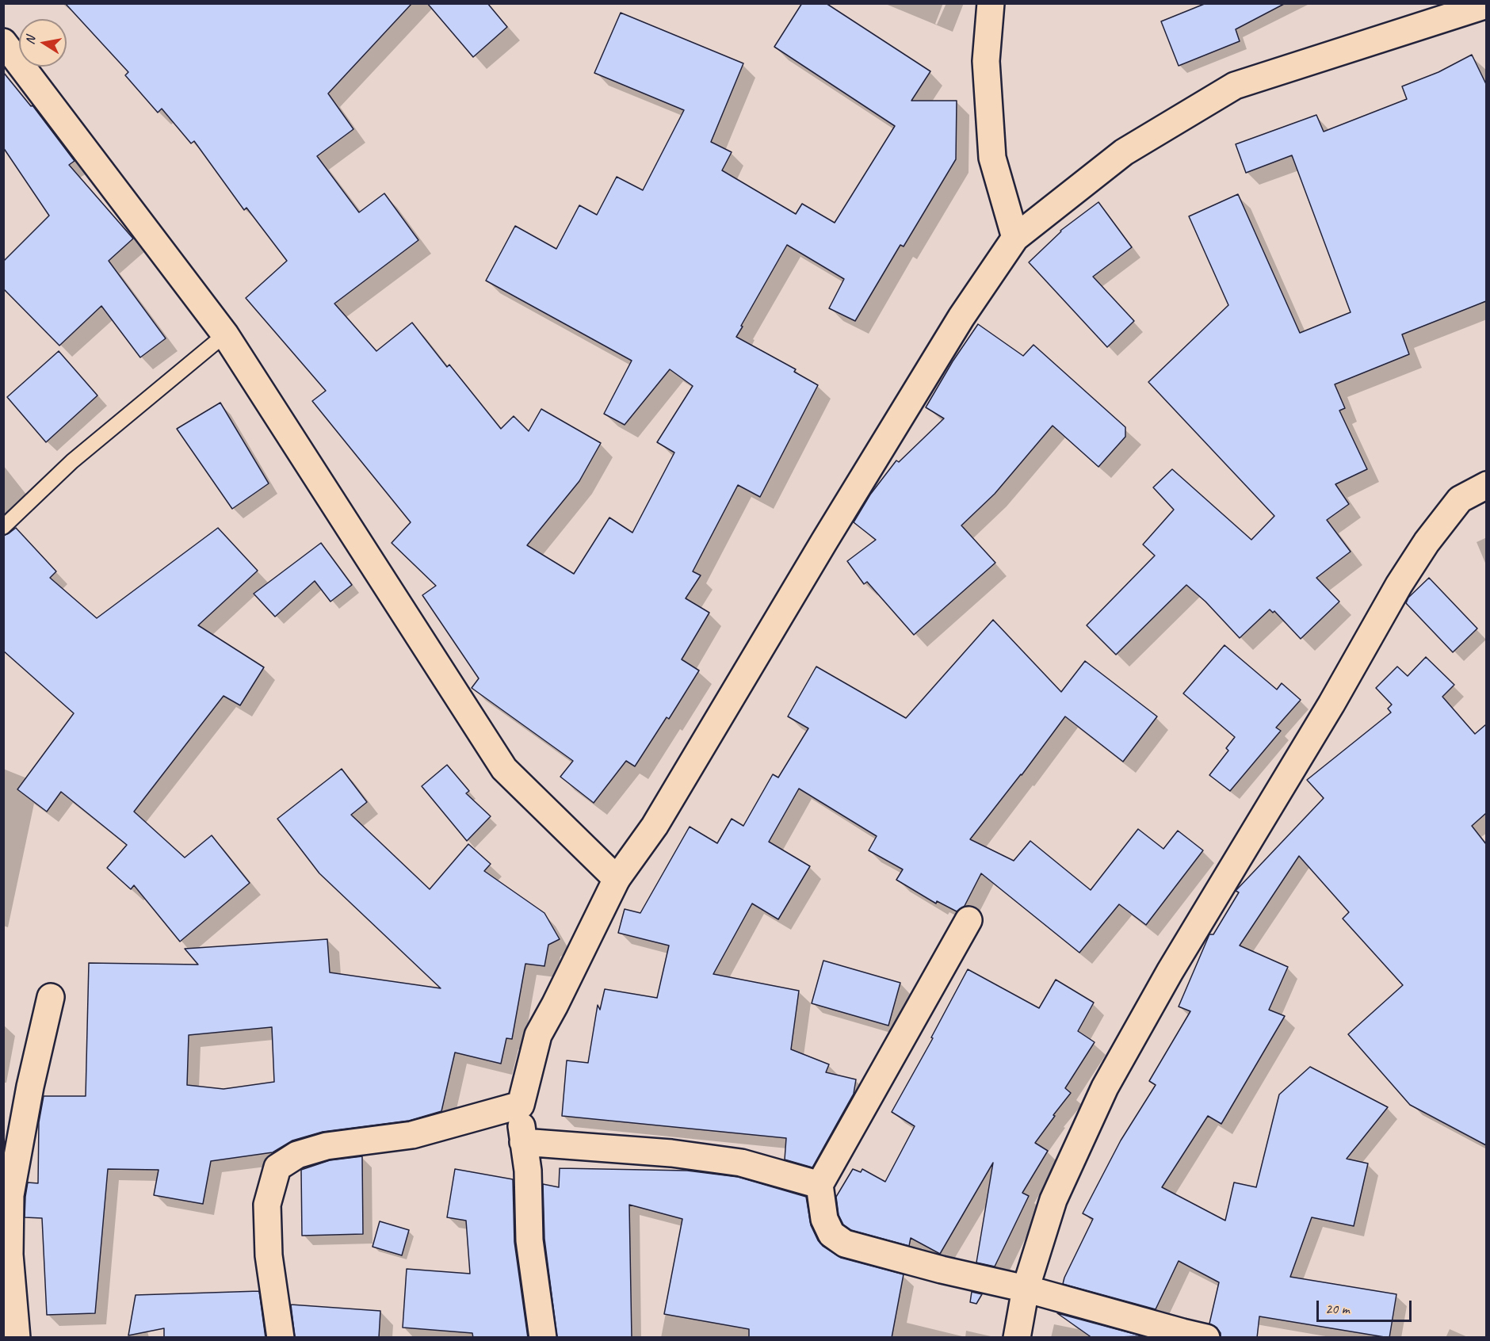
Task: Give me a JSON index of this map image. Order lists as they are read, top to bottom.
{
  "scale_bar": "20 m",
  "north": "left"
}
